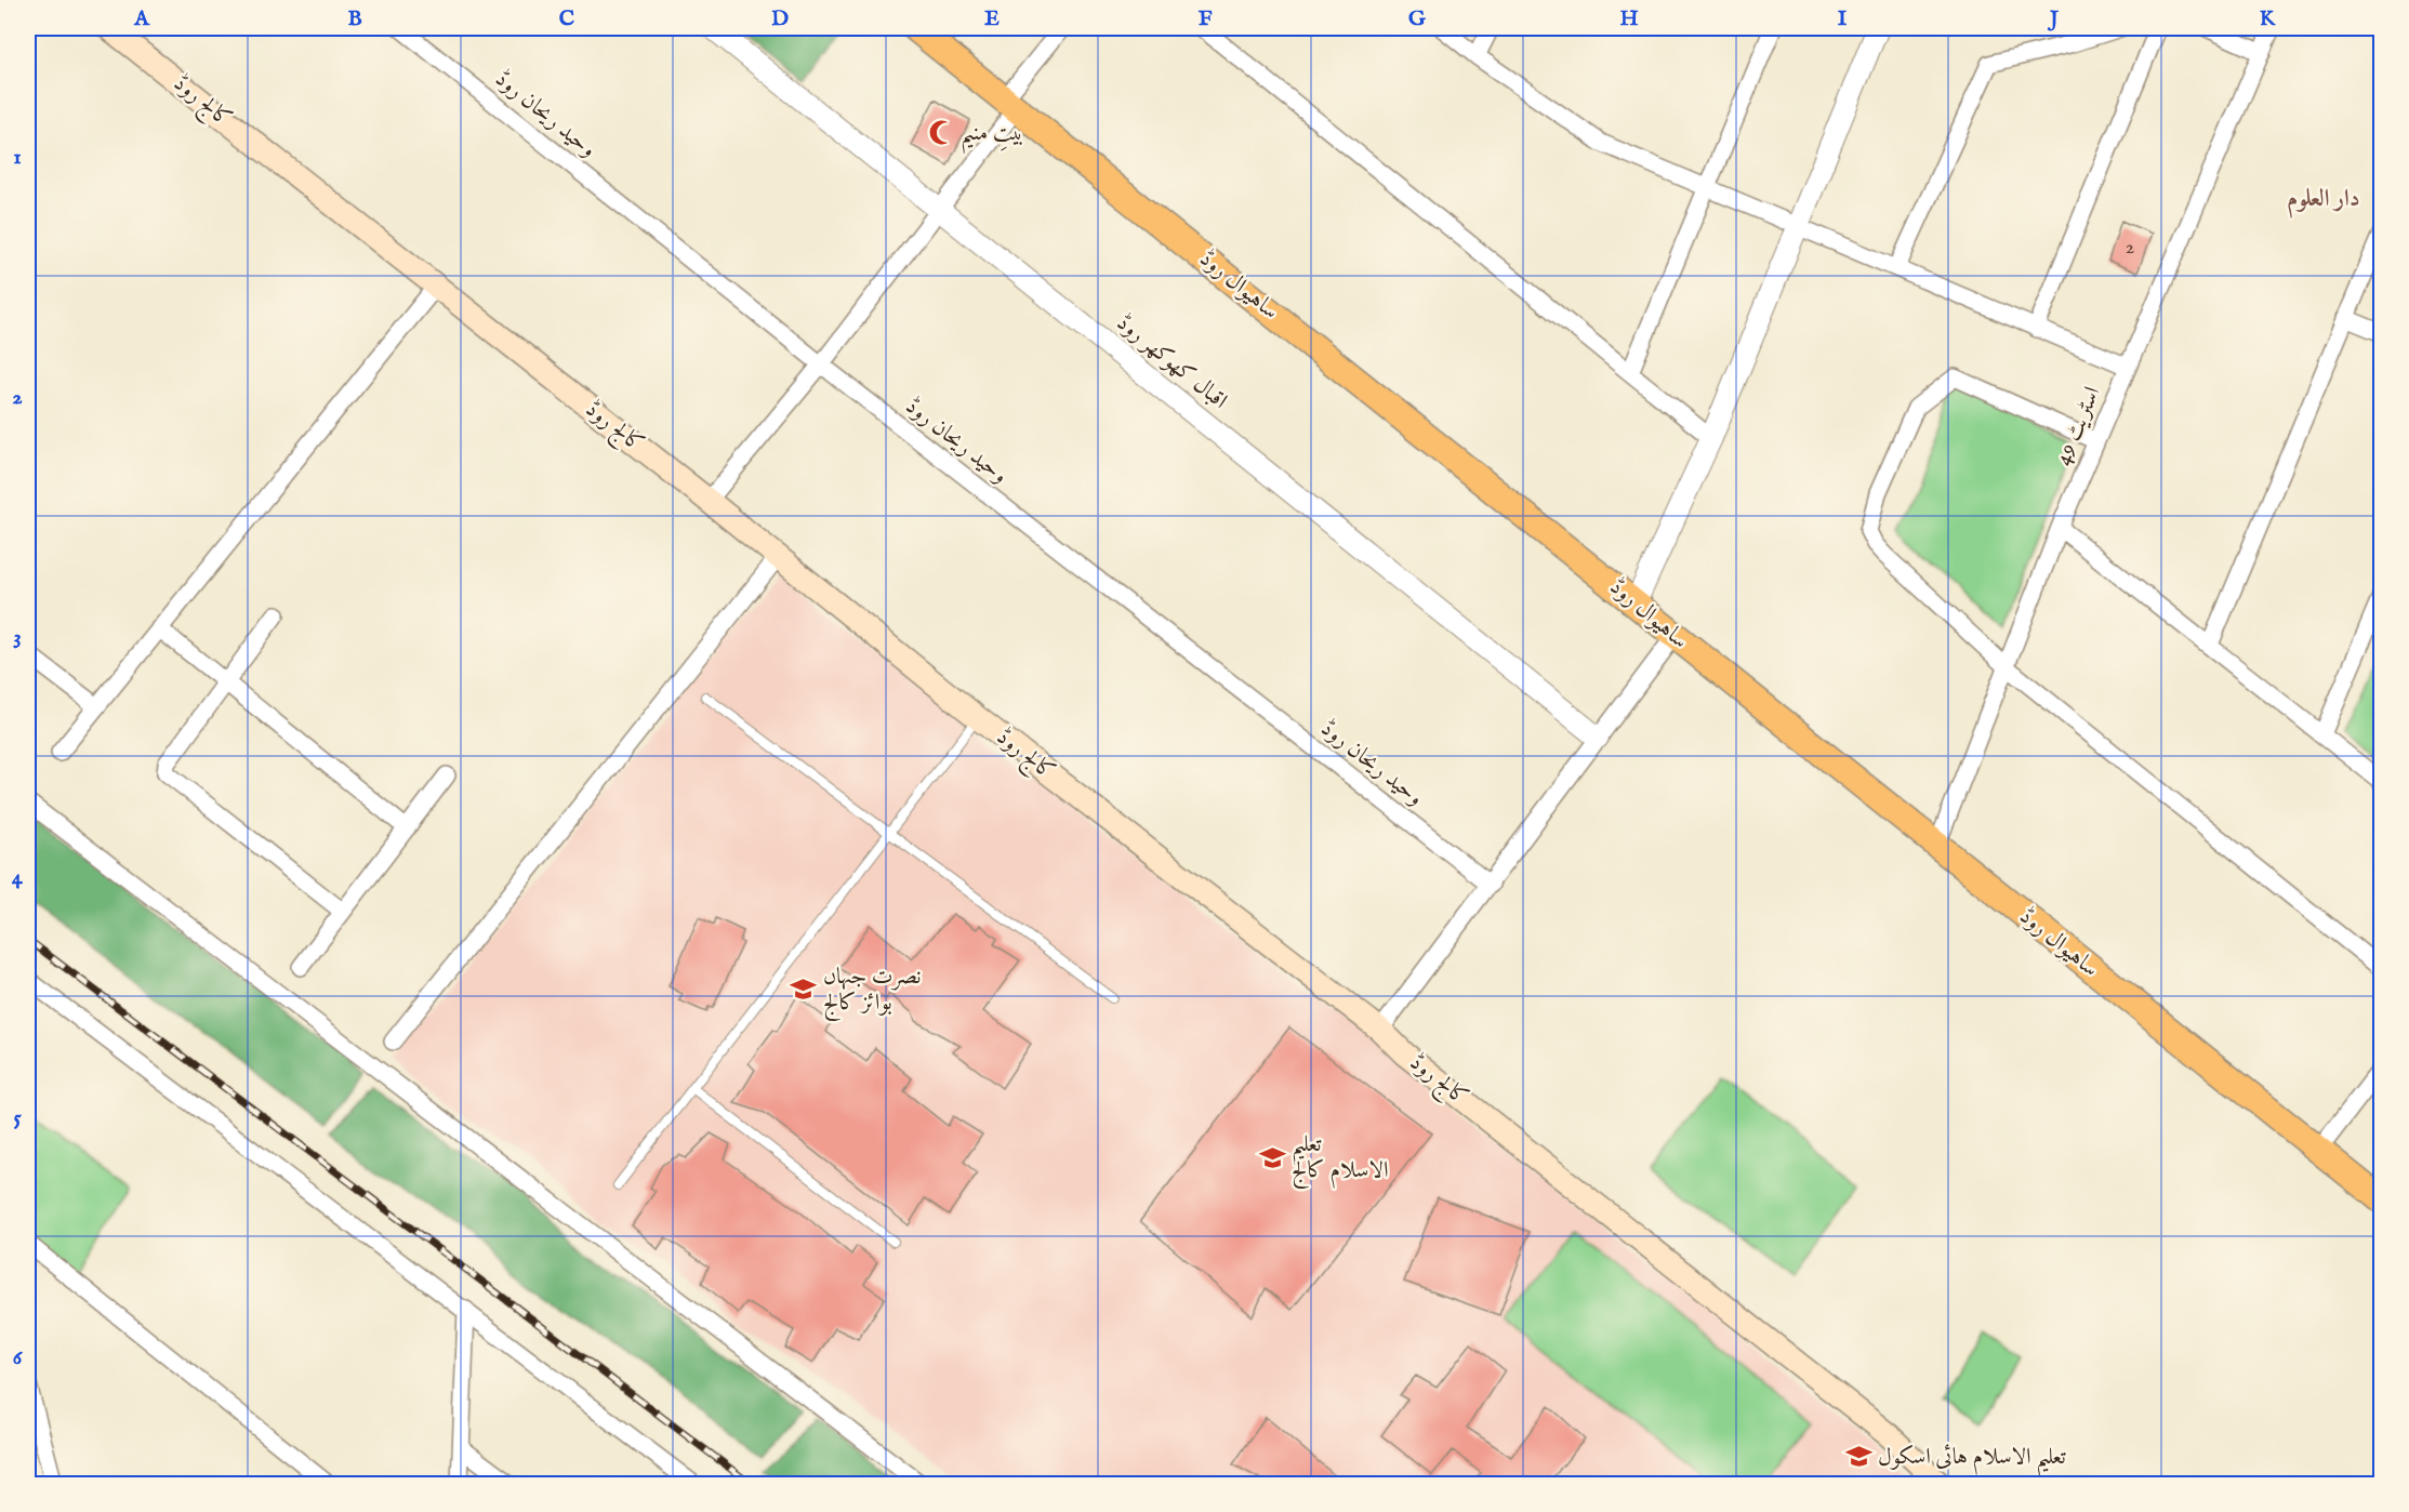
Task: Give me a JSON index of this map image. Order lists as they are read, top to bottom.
{
  "streets": {
    "main road": ["کالج روڈ", "ساہیوال روڈ"],
    "street": ["وحید ریحان روڈ", "اقبال کھوکھر روڈ", "اسٹریٹ 49"]
  },
  "crossings": [
    ["ساہیوال روڈ", "اسٹریٹ 49"]
  ],
  "districts": ["دار العلوم"],
  "places": {
    "mosque": ["بیتِ منیم"],
    "school or university": ["نصرت جہاں بوائز کالج", "تعلیم الاسلام کالج", "تعلیم الاسلام ہائی اسکول"]
  },
  "house_numbers": ["2"],
  "grid": {
    "columns": [
      "A",
      "B",
      "C",
      "D",
      "E",
      "F",
      "G",
      "H",
      "I",
      "J",
      "K"
    ],
    "rows": [
      "1",
      "2",
      "3",
      "4",
      "5",
      "6"
    ]
  }
}
